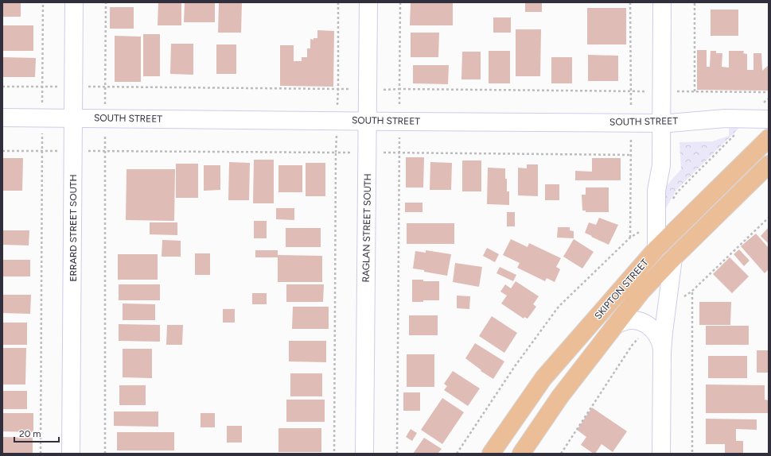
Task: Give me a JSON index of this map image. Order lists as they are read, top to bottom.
{
  "streets": {
    "highway": ["SKIPTON STREET"],
    "street": ["SOUTH STREET", "ERRARD STREET SOUTH", "RAGLAN STREET SOUTH"]
  },
  "crossings": [
    ["SOUTH STREET", "ERRARD STREET SOUTH"],
    ["SOUTH STREET", "RAGLAN STREET SOUTH"]
  ],
  "scale_bar": "20 m"
}
